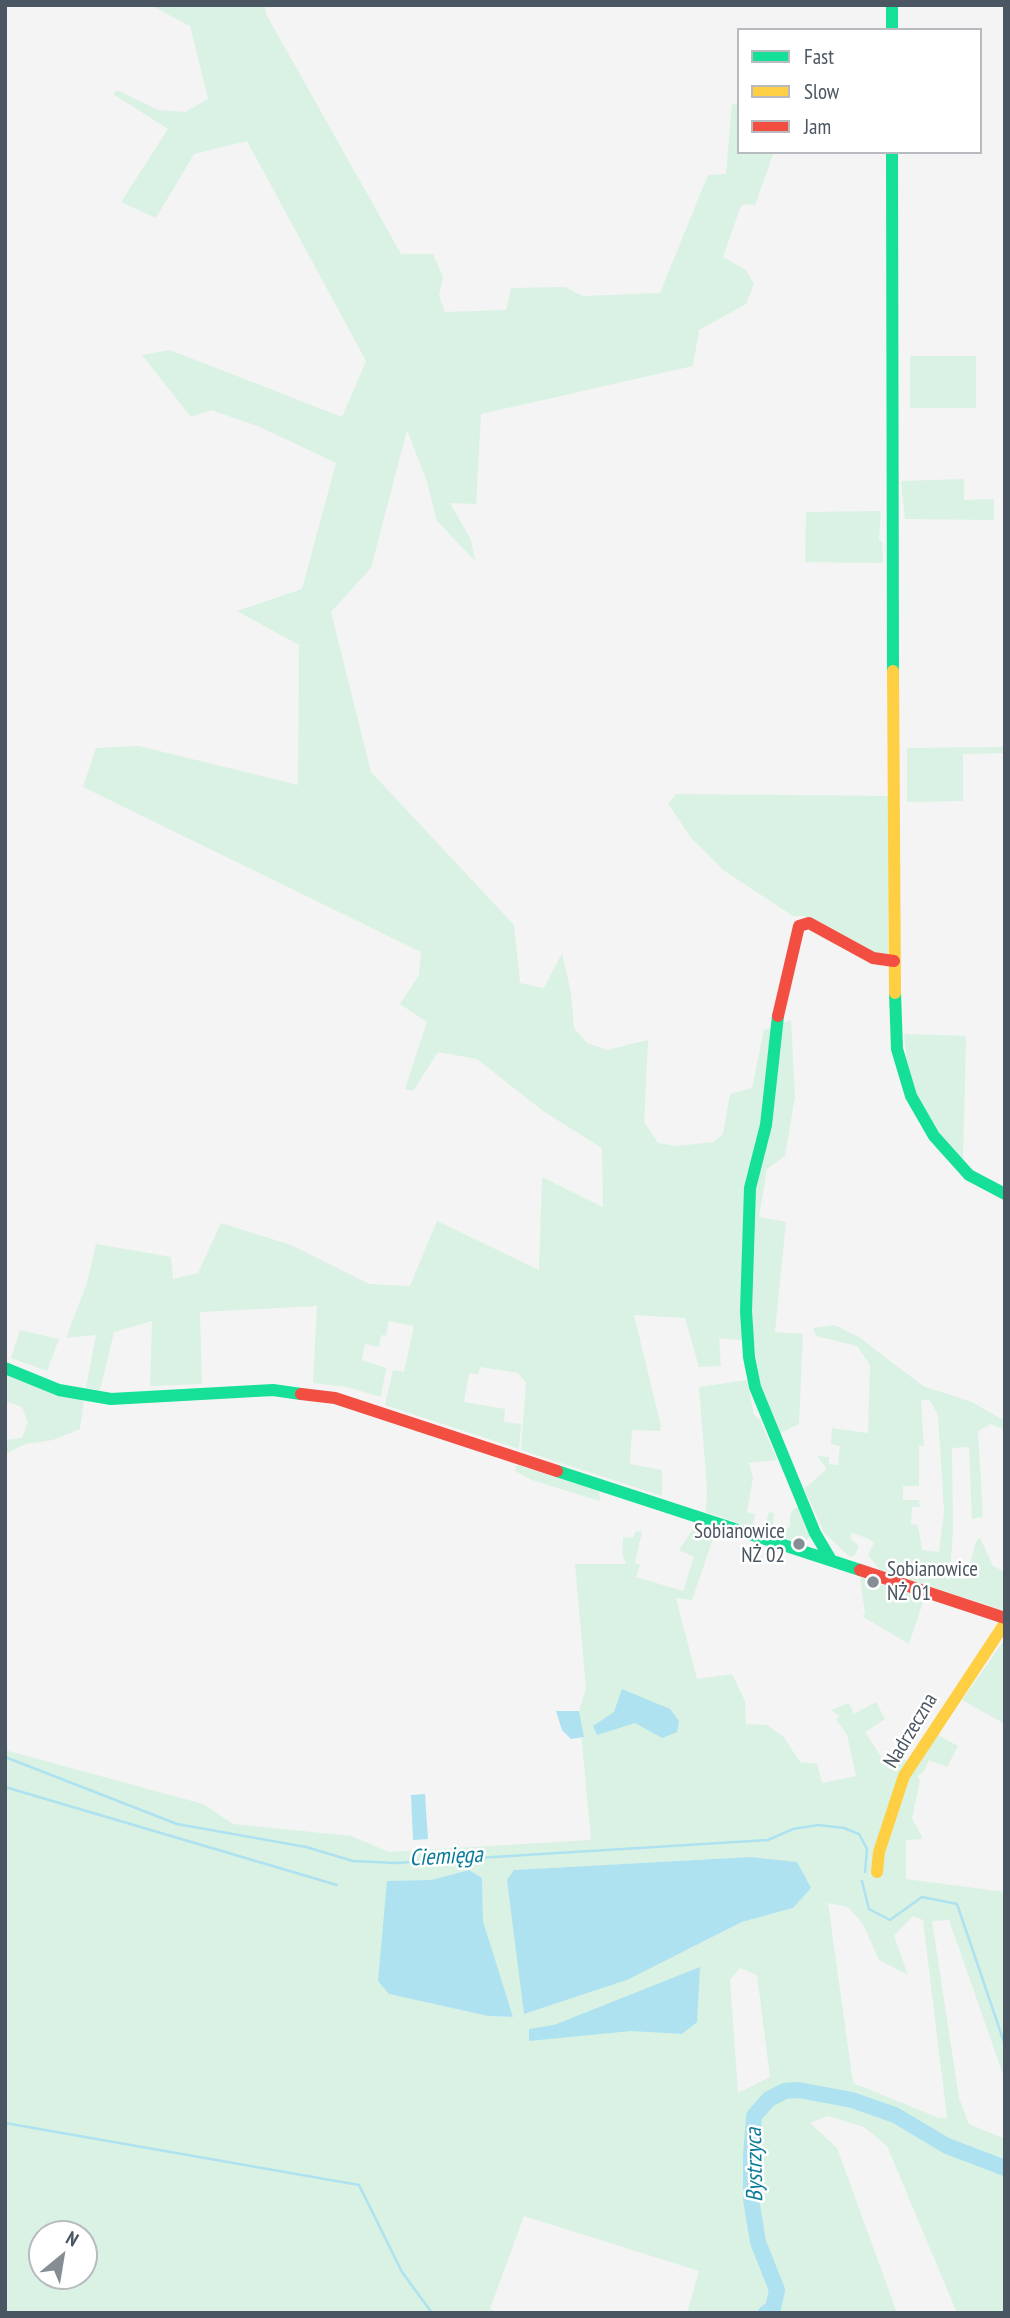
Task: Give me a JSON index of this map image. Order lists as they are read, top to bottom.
{
  "streets": {
    "street": ["Nadrzeczna"]
  },
  "water": ["Ciemięga", "Bystrzyca"],
  "places": ["Sobianowice NŻ 02", "Sobianowice NŻ 01"],
  "legend": ["Fast", "Slow", "Jam"],
  "north": "top right"
}
